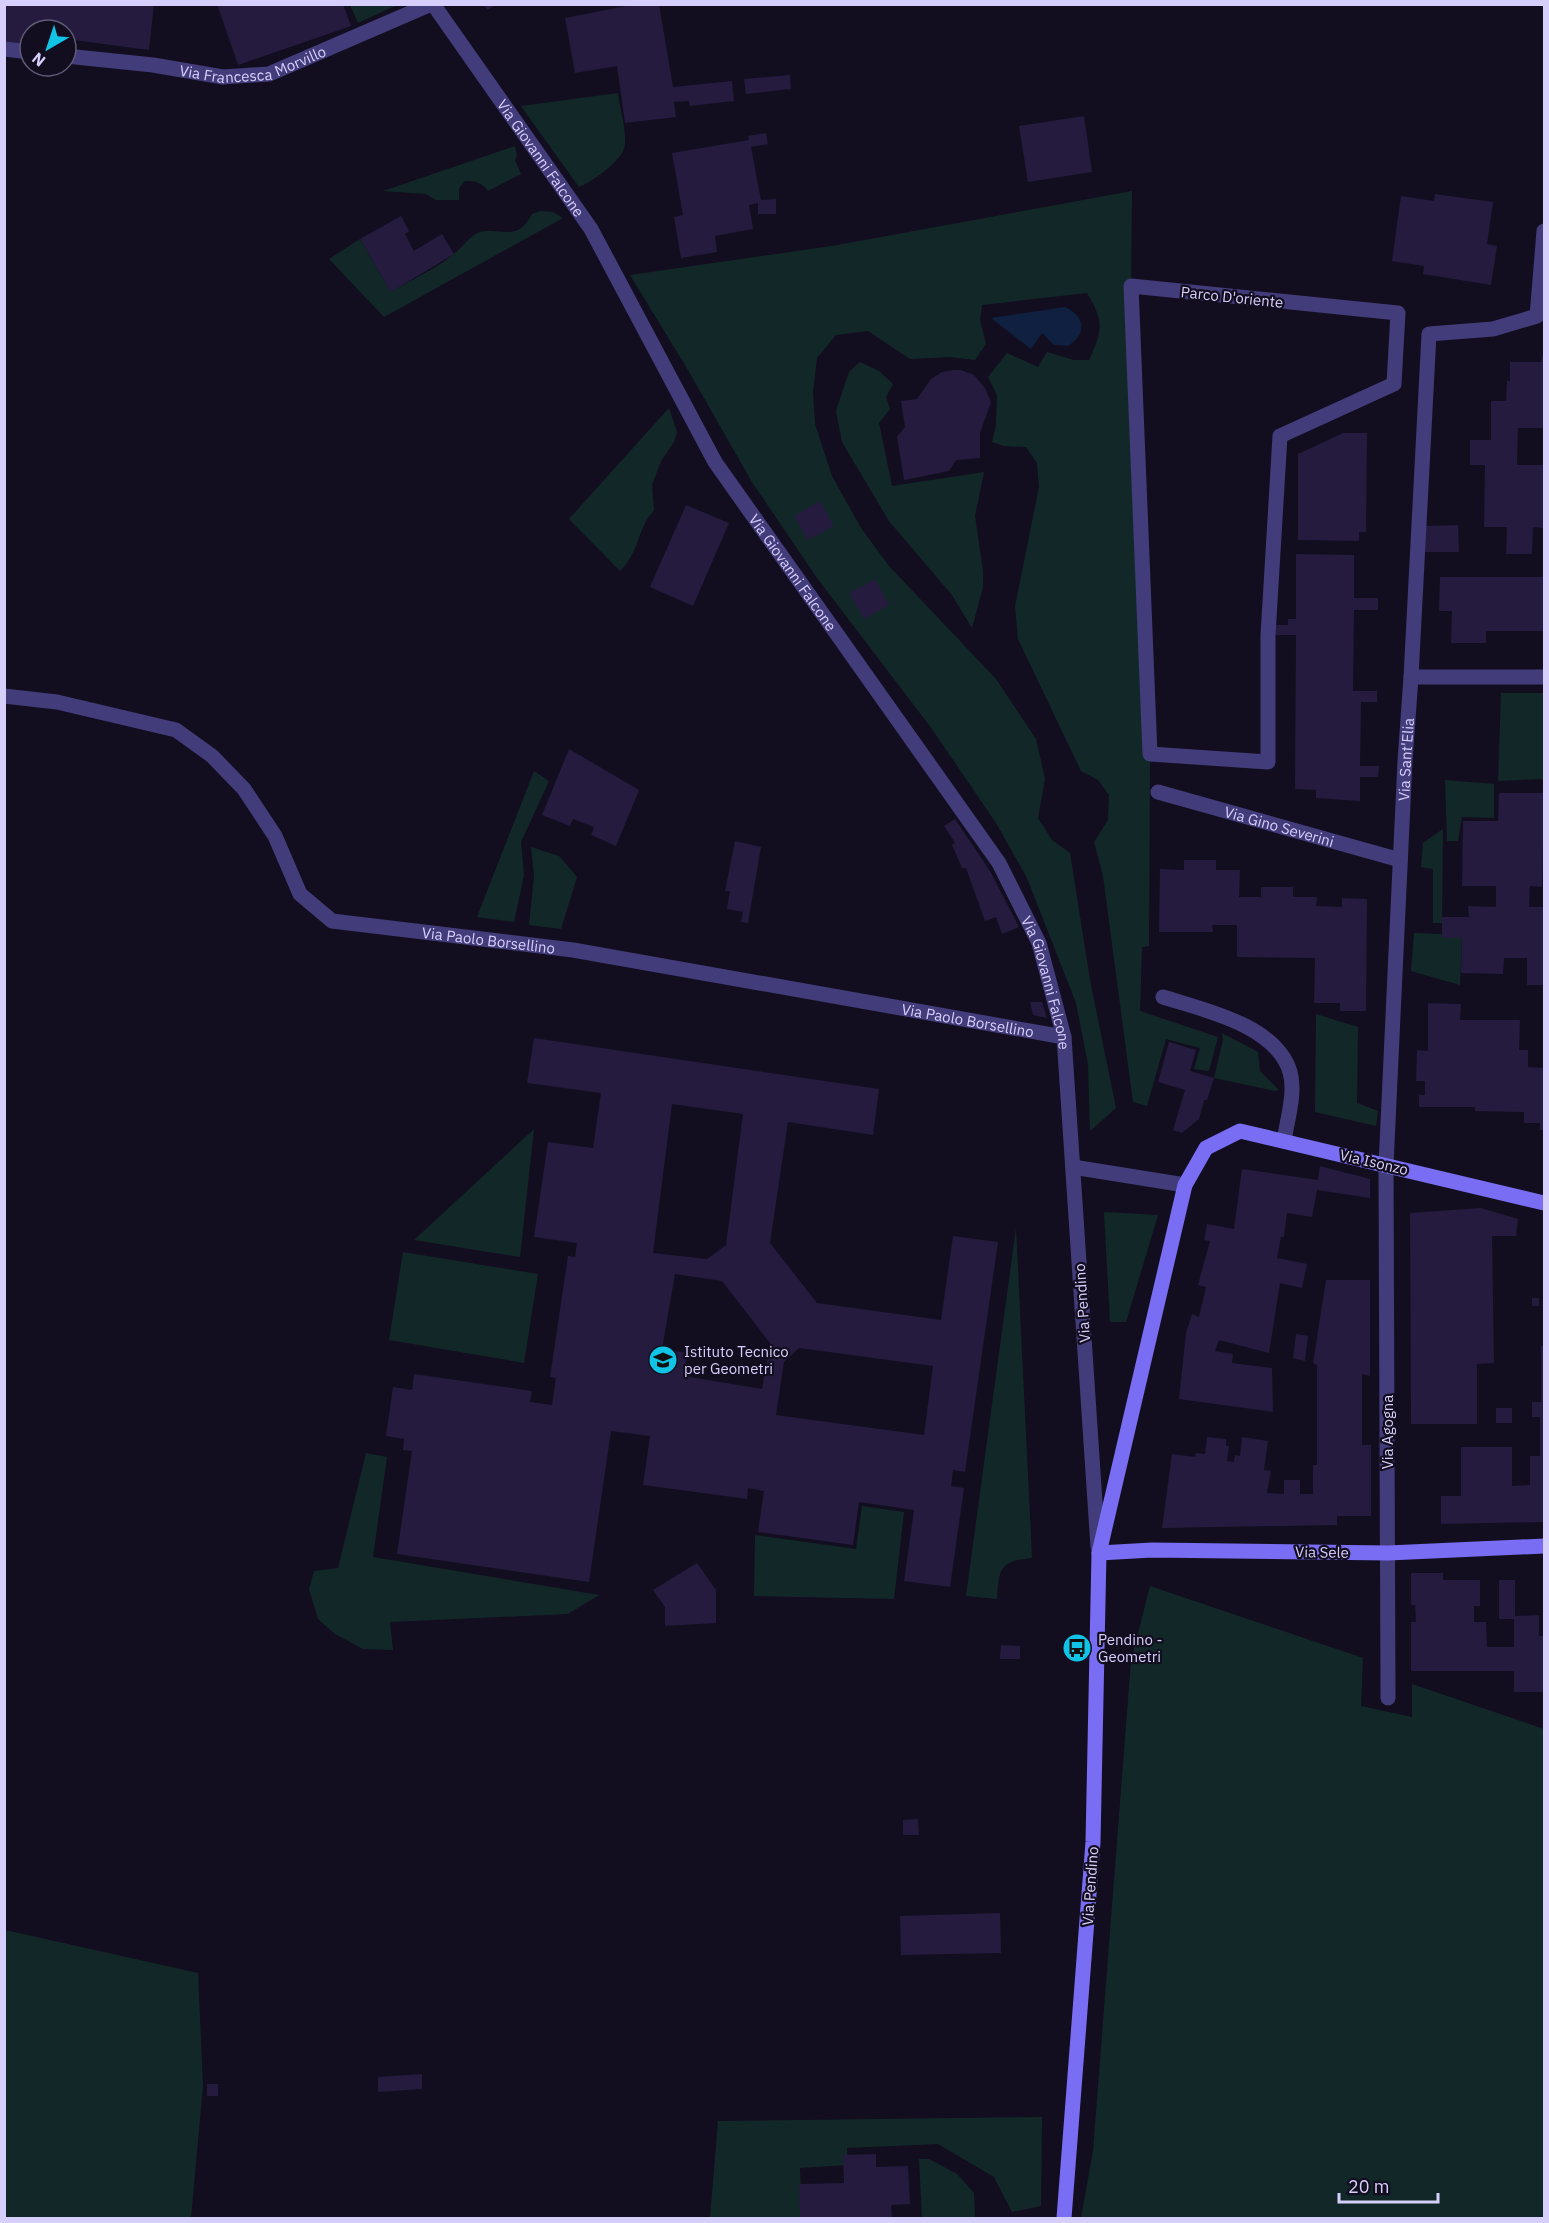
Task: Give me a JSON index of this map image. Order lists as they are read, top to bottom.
{
  "streets": {
    "street": [
      "Via Francesca Morvillo",
      "Via Giovanni Falcone",
      "Parco D'oriente",
      "Via Sant'Elia",
      "Via Gino Severini",
      "Via Paolo Borsellino",
      "Via Isonzo",
      "Via Pendino",
      "Via Agogna",
      "Via Sele"
    ]
  },
  "crossings": [
    ["Via Francesca Morvillo", "Via Giovanni Falcone"],
    ["Via Giovanni Falcone", "Via Paolo Borsellino"],
    ["Via Giovanni Falcone", "Via Pendino"],
    ["Via Sant'Elia", "Via Gino Severini"],
    ["Via Sant'Elia", "Via Isonzo"],
    ["Via Sant'Elia", "Via Agogna"],
    ["Via Isonzo", "Via Pendino"],
    ["Via Isonzo", "Via Agogna"],
    ["Via Pendino", "Via Sele"],
    ["Via Agogna", "Via Sele"]
  ],
  "places": {
    "school or university": ["Istituto Tecnico per Geometri"],
    "bus stop": ["Pendino - Geometri"]
  },
  "scale_bar": "20 m",
  "north": "bottom left"
}
